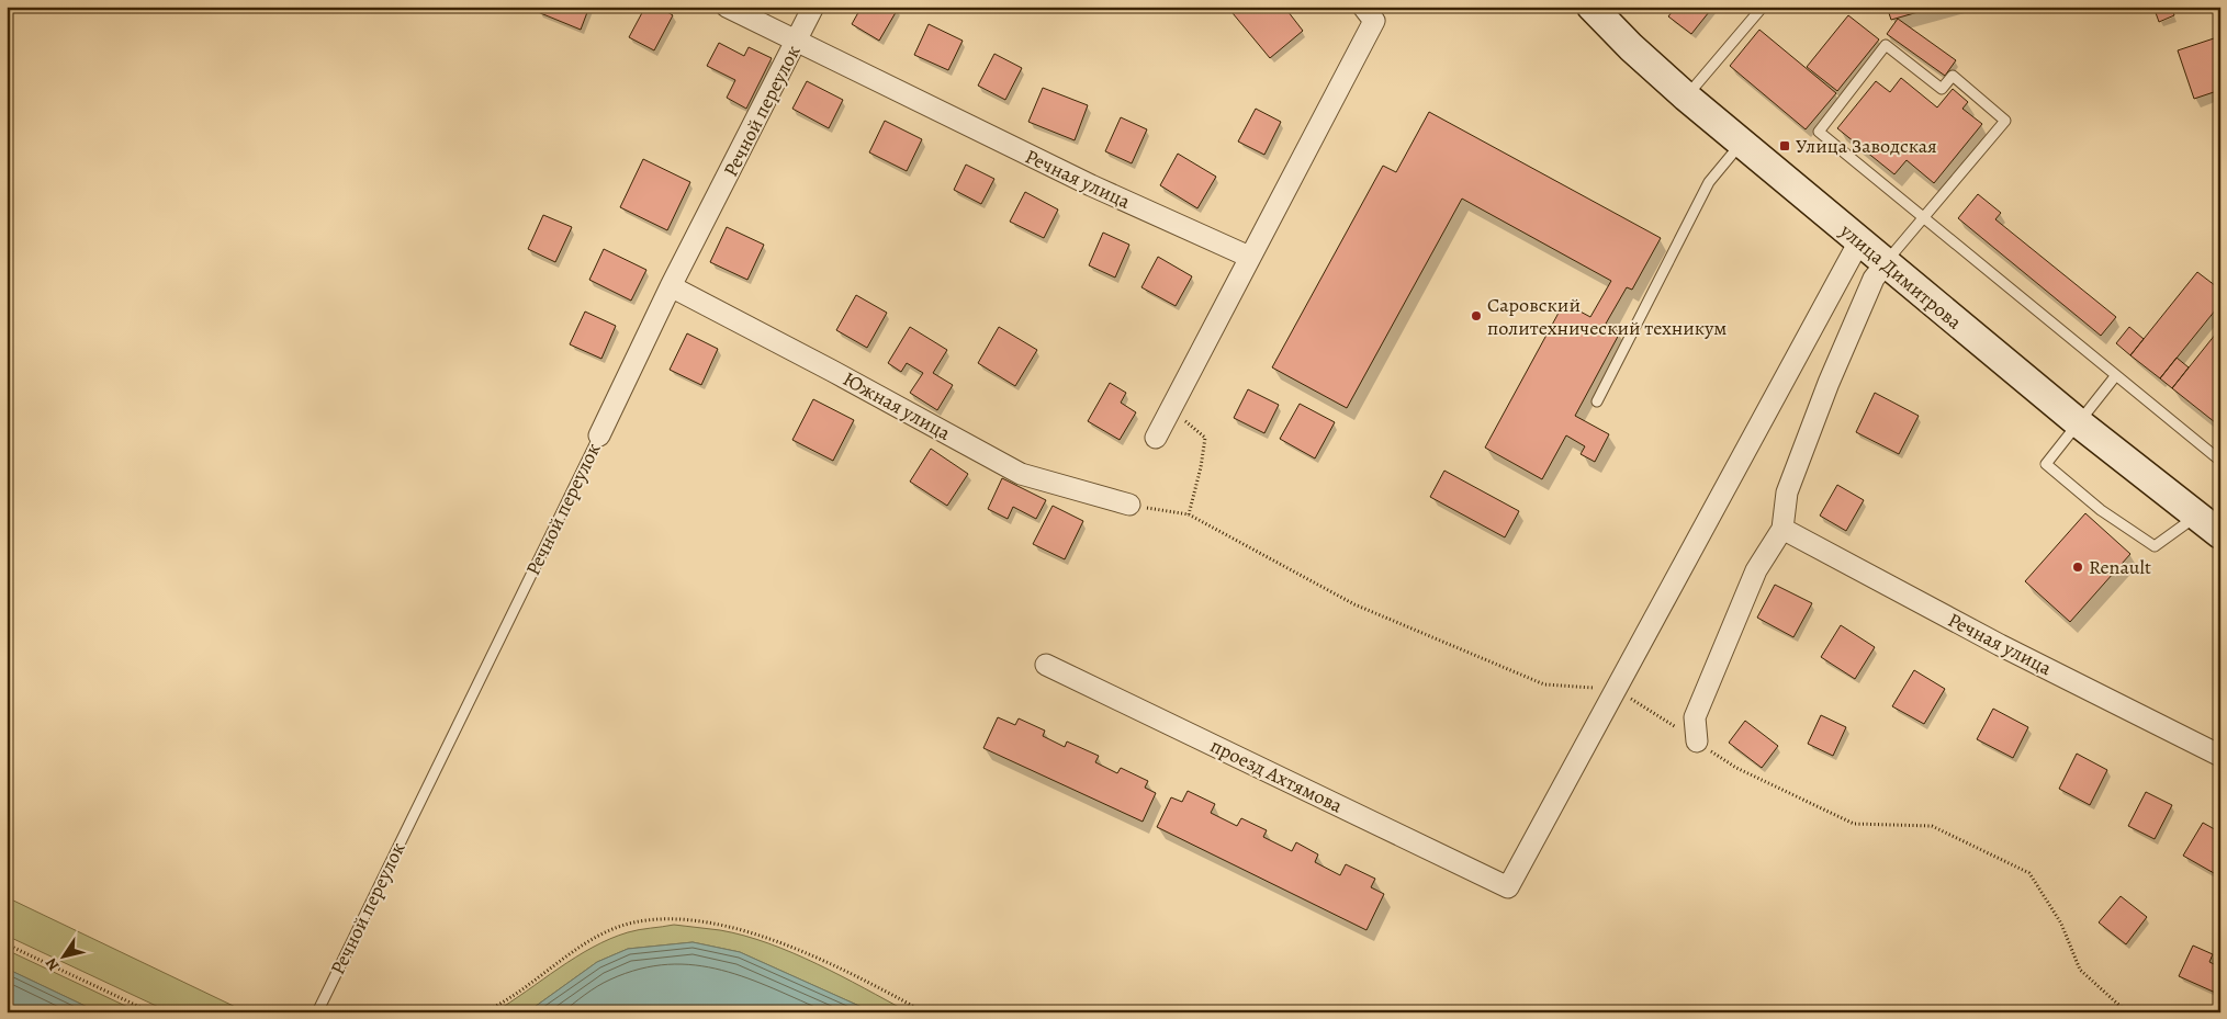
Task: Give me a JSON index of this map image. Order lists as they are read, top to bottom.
{
  "streets": {
    "street": [
      "Речной переулок",
      "Речная улица",
      "улица Димитрова",
      "Южная улица",
      "проезд Ахтямова"
    ]
  },
  "crossings": [
    ["Речной переулок", "Речная улица"],
    ["Речной переулок", "Южная улица"]
  ],
  "places": {
    "transit": ["Улица Заводская"],
    "other": ["Саровский политехнический техникум", "Renault"]
  },
  "north": "bottom left"
}
